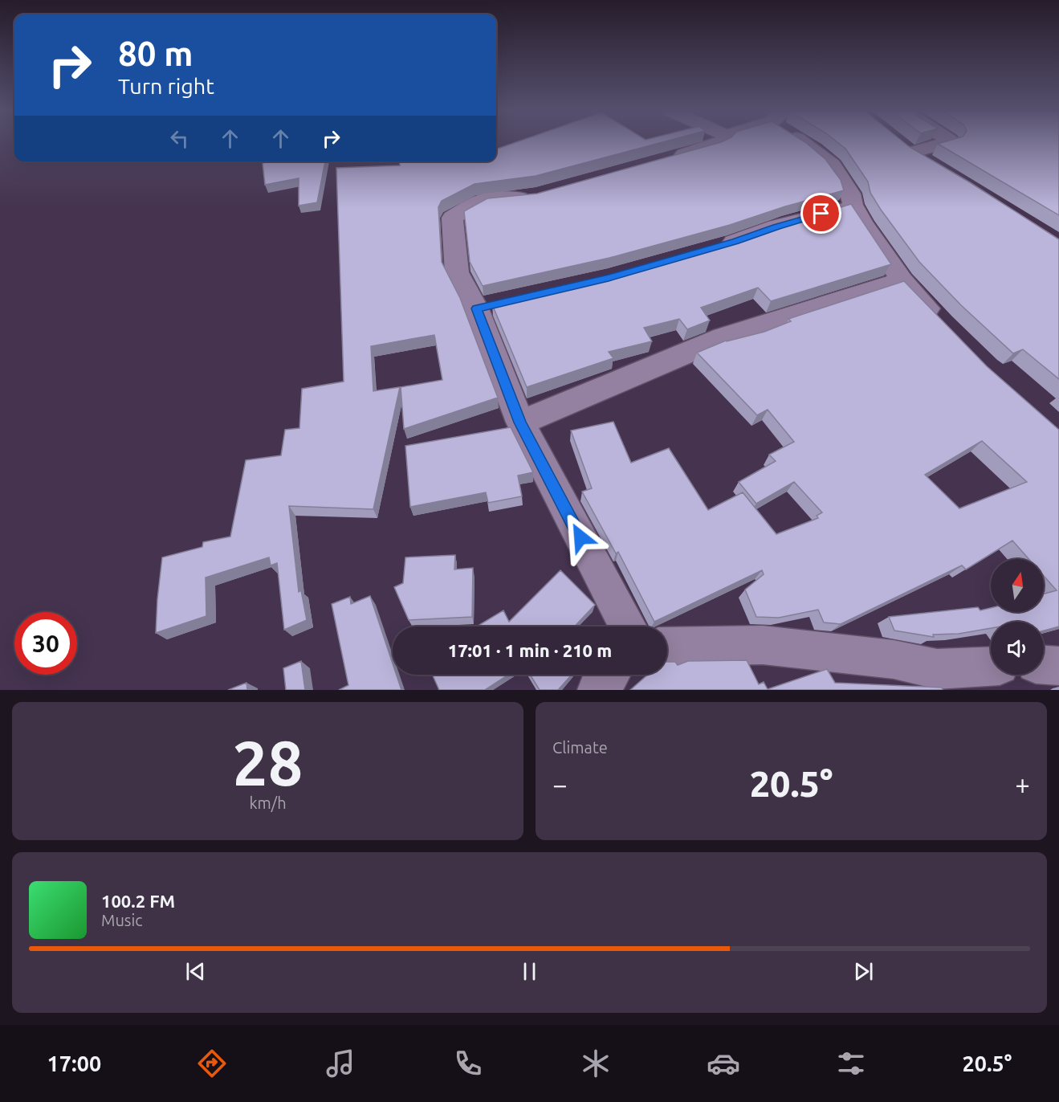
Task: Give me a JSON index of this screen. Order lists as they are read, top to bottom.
{
  "north": "top",
  "page": {
    "turn": ["80 m", "Turn right"],
    "limit": "30",
    "trip": "17:01 · 1 min · 210 m",
    "tile": [
      ["28", "km/h"],
      "Climate"
    ],
    "heat": ["−", "20.5°", "+"],
    "song": ["100.2 FM", "Music"],
    "tabs": ["17:00", "20.5°"]
  }
}
